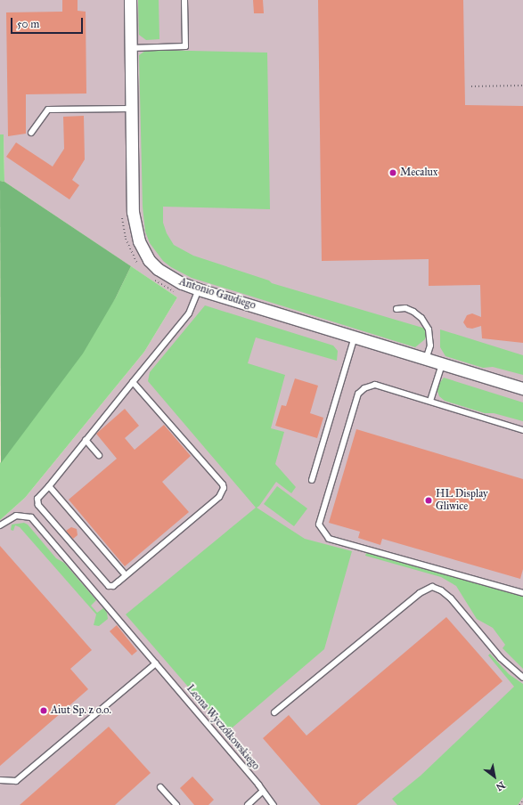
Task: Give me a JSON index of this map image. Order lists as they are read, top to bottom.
{
  "streets": {
    "street": ["Antonio Gaudiego"],
    "lane": ["Leona Wyczółkowskiego"]
  },
  "places": ["Mecalux", "HL Display Gliwice", "Aiut Sp. z o.o."],
  "scale_bar": "50 m",
  "north": "bottom right"
}
